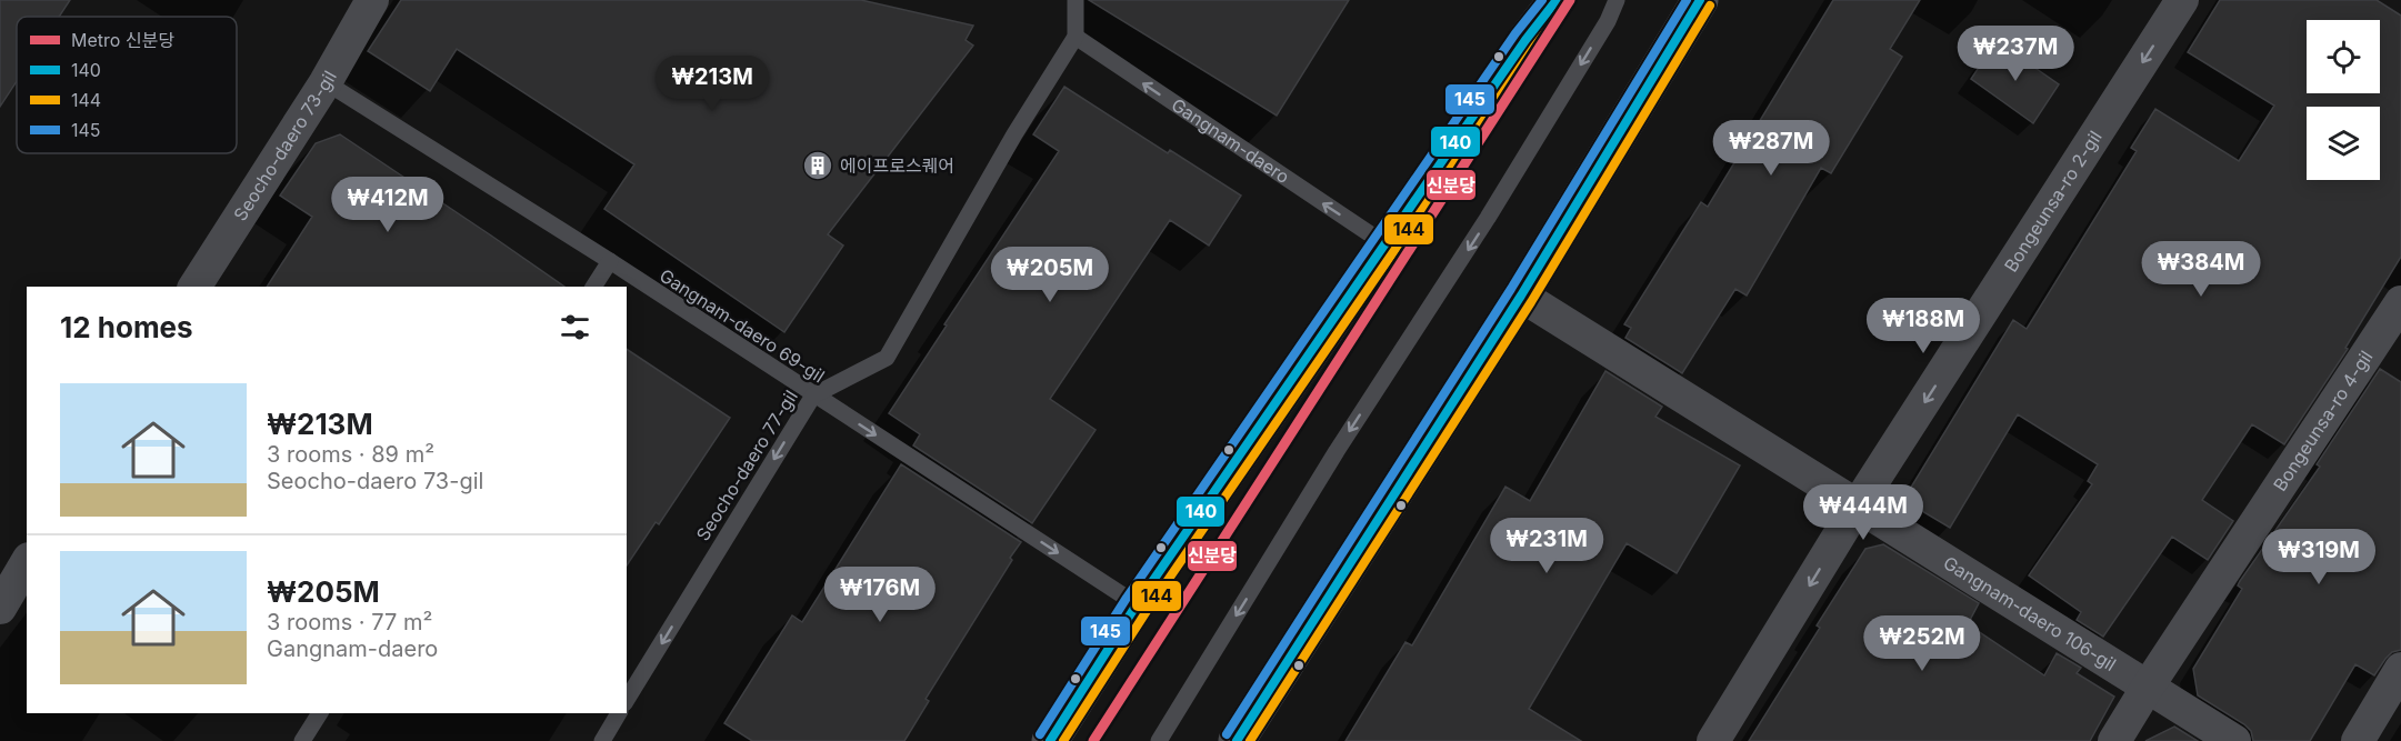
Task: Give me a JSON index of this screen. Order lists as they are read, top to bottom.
{
  "streets": {
    "street": [
      "Seocho-daero 73-gil",
      "Bongeunsa-ro 2-gil",
      "Bongeunsa-ro 4-gil",
      "Gangnam-daero 106-gil"
    ],
    "lane": ["Gangnam-daero", "Gangnam-daero 69-gil", "Seocho-daero 77-gil"]
  },
  "crossings": [
    ["Gangnam-daero", "Seocho-daero 77-gil"],
    ["Seocho-daero 73-gil", "Gangnam-daero 69-gil"],
    ["Bongeunsa-ro 2-gil", "Gangnam-daero 106-gil"],
    ["Gangnam-daero 69-gil", "Seocho-daero 77-gil"],
    ["Bongeunsa-ro 4-gil", "Gangnam-daero 106-gil"]
  ],
  "one_way": [
    "Gangnam-daero",
    "Bongeunsa-ro 2-gil",
    "Gangnam-daero 69-gil",
    "Seocho-daero 77-gil"
  ],
  "places": {
    "building": ["에이프로스퀘어"]
  },
  "lines": [
    "metro line 신분당",
    "transit line 140",
    "transit line 145",
    "transit line 144"
  ],
  "legend": [
    "Metro 신분당",
    "140",
    "144",
    "145"
  ],
  "page": {
    "price": [
      "₩237M",
      "₩213M",
      "₩287M",
      "₩412M",
      "₩384M",
      "₩205M",
      "₩188M",
      "₩444M",
      "₩231M",
      "₩319M",
      "₩176M",
      "₩252M"
    ],
    "heading": "12 homes",
    "list": [
      {
        "name": "₩213M",
        "note": "3 rooms · 89 m² · Seocho-daero 73-gil"
      },
      {
        "name": "₩205M",
        "note": "3 rooms · 77 m² · Gangnam-daero"
      }
    ]
  }
}
